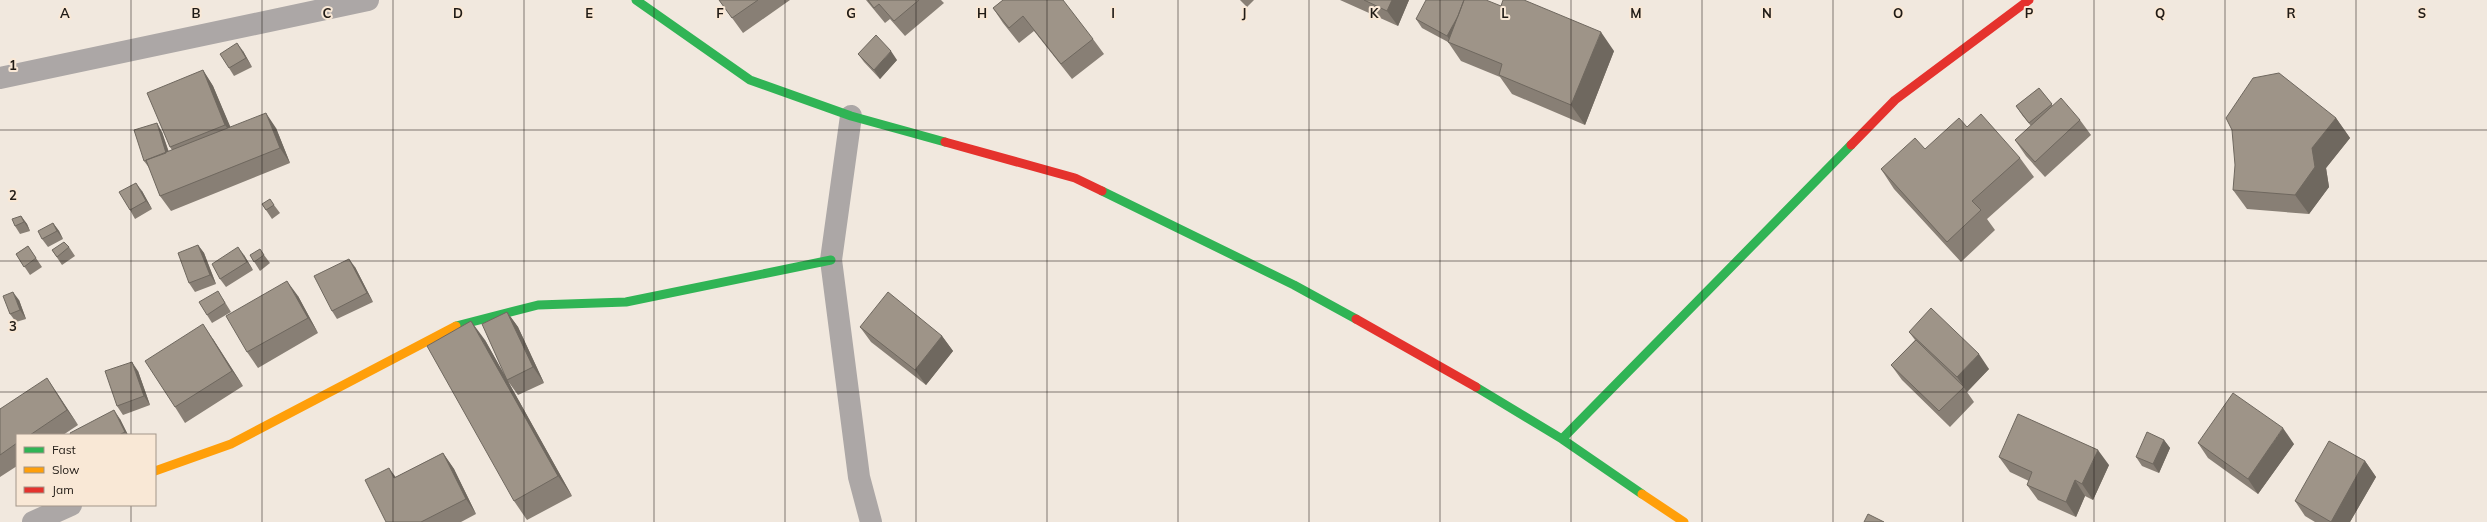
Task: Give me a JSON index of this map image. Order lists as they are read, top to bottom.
{
  "legend": ["Fast", "Slow", "Jam"],
  "grid": {
    "columns": [
      "A",
      "B",
      "C",
      "D",
      "E",
      "F",
      "G",
      "H",
      "I",
      "J",
      "K",
      "L",
      "M",
      "N",
      "O",
      "P",
      "Q",
      "R",
      "S"
    ],
    "rows": ["1", "2", "3"]
  }
}
